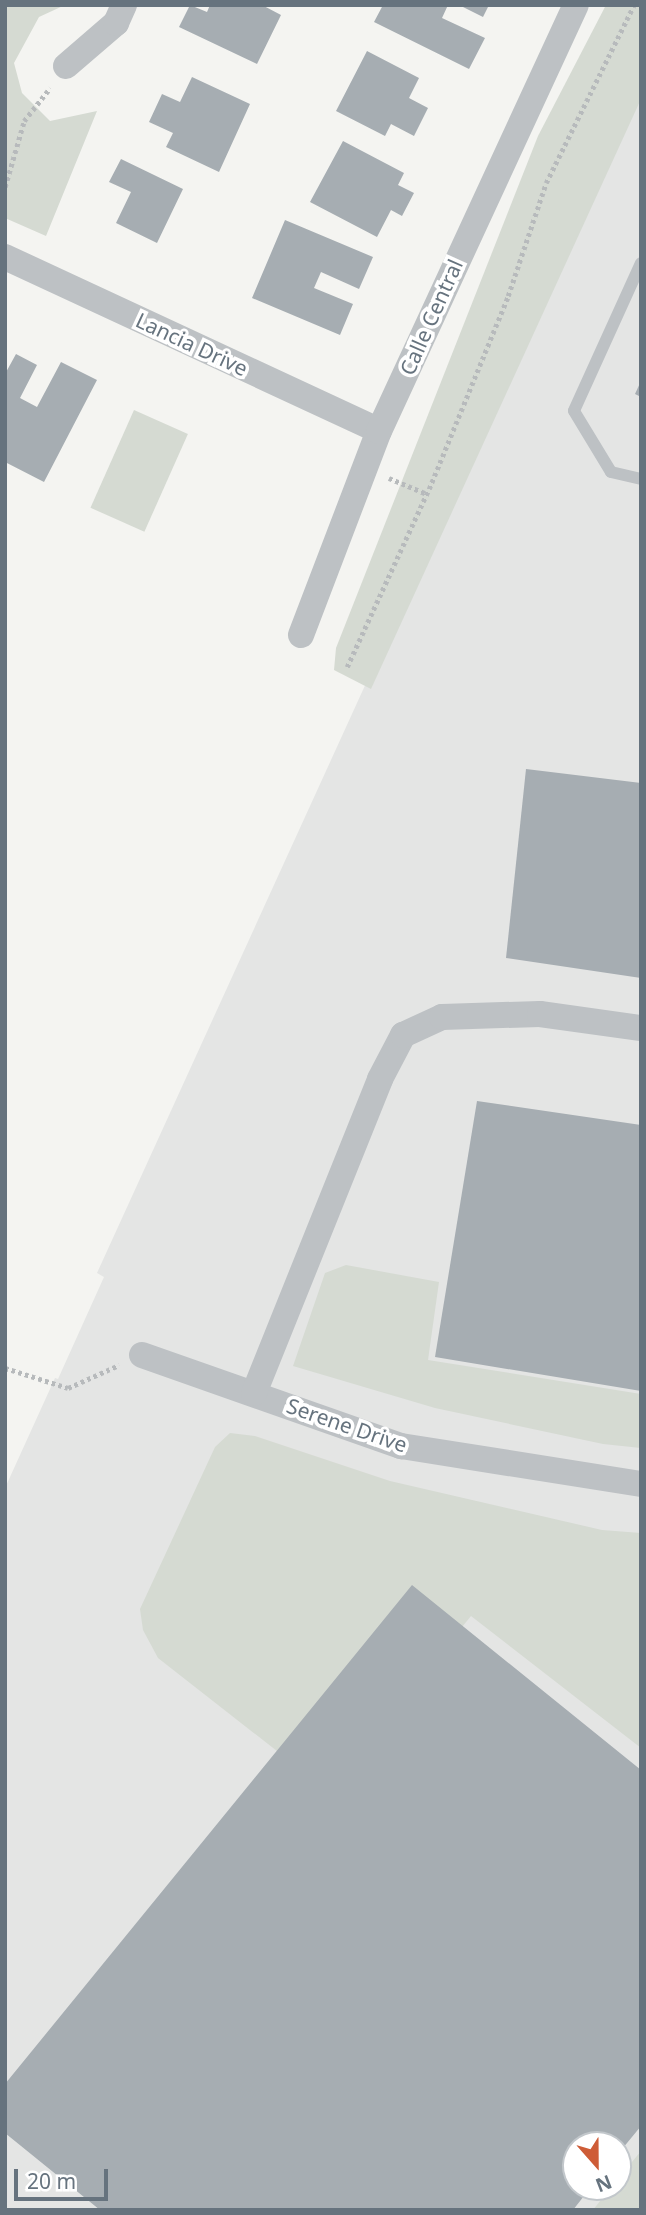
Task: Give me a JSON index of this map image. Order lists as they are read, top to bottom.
{
  "streets": {
    "street": ["Calle Central", "Lancia Drive", "Serene Drive"]
  },
  "crossings": [
    ["Calle Central", "Lancia Drive"]
  ],
  "scale_bar": "20 m",
  "north": "bottom"
}
